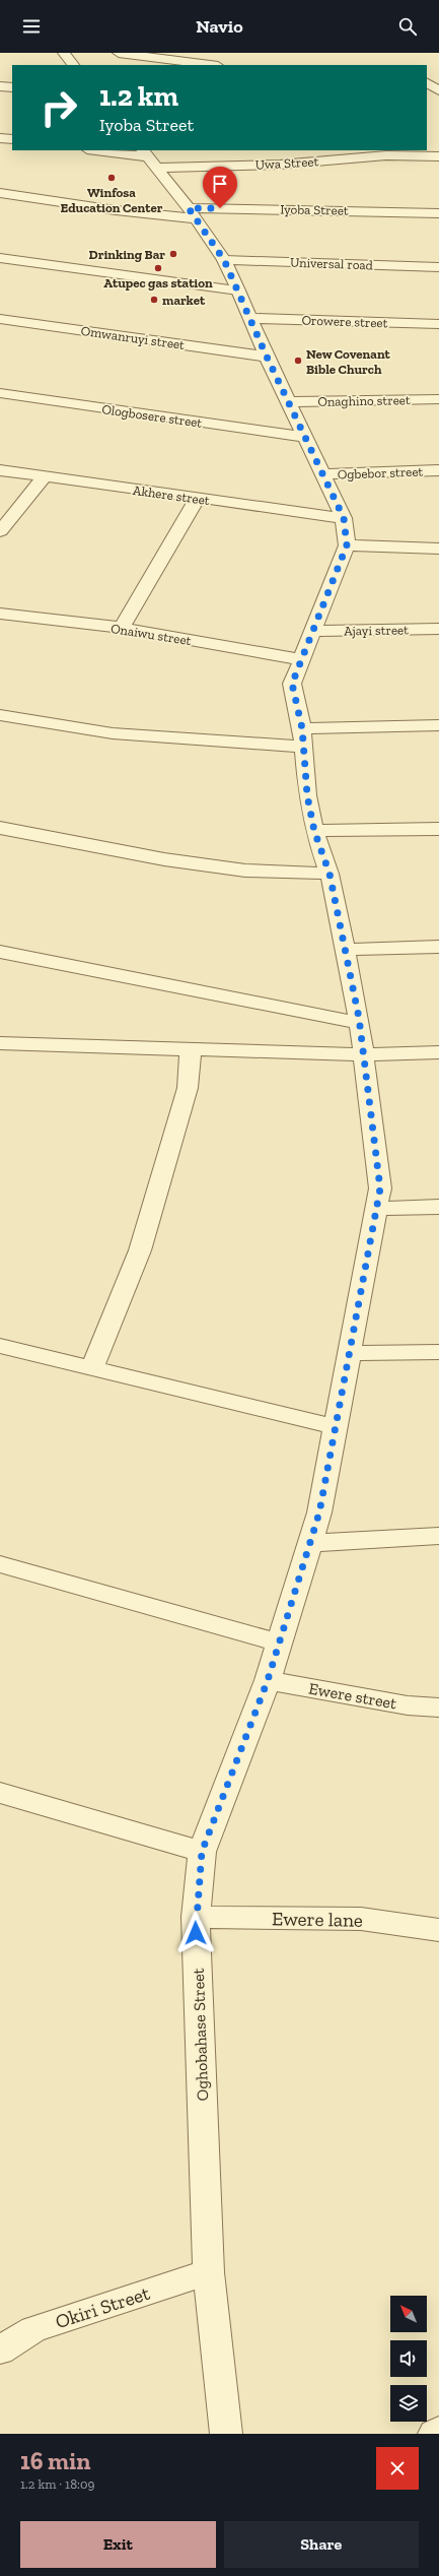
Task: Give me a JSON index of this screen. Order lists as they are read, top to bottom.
{
  "streets": {
    "street": [
      "Uwa Street",
      "Iyoba Street",
      "Universal road",
      "Orowere street",
      "Omwanruyi street",
      "Onaghino street",
      "Ologbosere street",
      "Ogbebor street",
      "Akhere street",
      "Ajayi street",
      "Onaiwu street",
      "Ewere street",
      "Ewere lane",
      "Oghobahase Street",
      "Okiri Street"
    ]
  },
  "crossings": [
    ["Uwa Street", "Oghobahase Street"],
    ["Iyoba Street", "Oghobahase Street"],
    ["Universal road", "Oghobahase Street"],
    ["Orowere street", "Oghobahase Street"],
    ["Omwanruyi street", "Oghobahase Street"],
    ["Onaghino street", "Oghobahase Street"],
    ["Ologbosere street", "Oghobahase Street"],
    ["Ogbebor street", "Oghobahase Street"],
    ["Akhere street", "Oghobahase Street"],
    ["Ajayi street", "Oghobahase Street"],
    ["Onaiwu street", "Oghobahase Street"],
    ["Ewere street", "Oghobahase Street"],
    ["Ewere lane", "Oghobahase Street"],
    ["Oghobahase Street", "Okiri Street"]
  ],
  "places": [
    "Winfosa Education Center",
    "Drinking Bar",
    "Atupec gas station",
    "market",
    "New Covenant Bible Church"
  ],
  "north": "top left",
  "page": {
    "header": "Navio",
    "turn": ["1.2 km", "Iyoba Street"],
    "heading": ["16 min", "1.2 km · 18:09"],
    "buttons": ["Exit", "Share"]
  }
}
